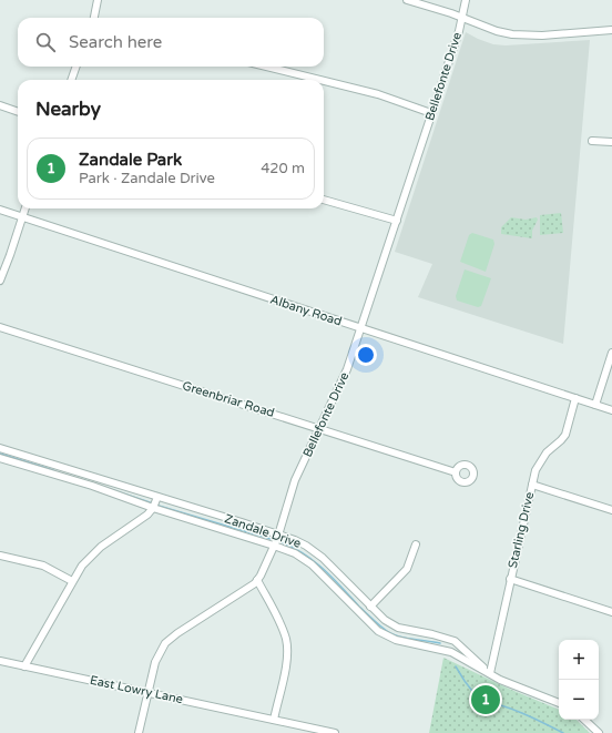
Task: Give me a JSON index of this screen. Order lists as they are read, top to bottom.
{
  "streets": {
    "street": [
      "Bellefonte Drive",
      "Albany Road",
      "Greenbriar Road",
      "Starling Drive",
      "Zandale Drive",
      "East Lowry Lane"
    ]
  },
  "crossings": [
    ["Bellefonte Drive", "Albany Road"],
    ["Bellefonte Drive", "Greenbriar Road"],
    ["Bellefonte Drive", "Zandale Drive"],
    ["Bellefonte Drive", "East Lowry Lane"],
    ["Albany Road", "Starling Drive"],
    ["Starling Drive", "Zandale Drive"]
  ],
  "page": {
    "search": "Search here",
    "heading": "Nearby",
    "list": [
      {
        "mark": "1",
        "name": "Zandale Park",
        "note": "Park · Zandale Drive",
        "value": "420 m"
      }
    ],
    "map_buttons": ["+", "−"],
    "pins": "1"
  }
}
